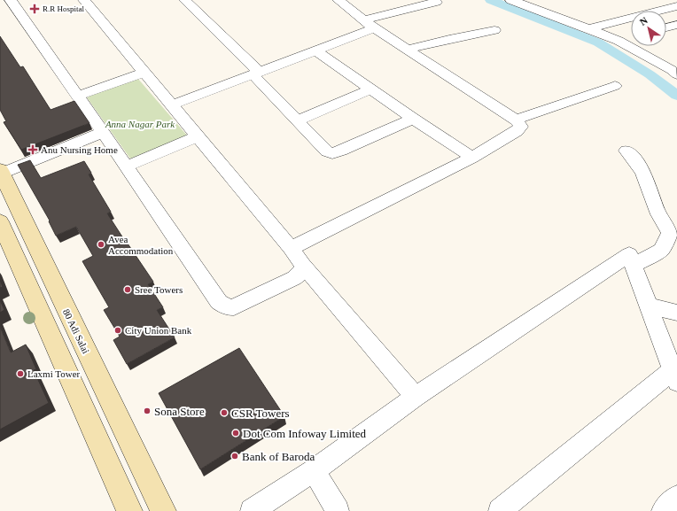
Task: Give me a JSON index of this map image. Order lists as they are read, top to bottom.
{
  "streets": {
    "main road": ["80 Adi Salai"]
  },
  "parks": ["Anna Nagar Park"],
  "places": {
    "health": ["R.R Hospital", "Anu Nursing Home"],
    "other": [
      "Avea Accommodation",
      "Sree Towers",
      "City Union Bank",
      "Laxmi Tower",
      "Sona Store",
      "CSR Towers",
      "Dot Com Infoway Limited",
      "Bank of Baroda"
    ]
  },
  "north": "top left"
}
